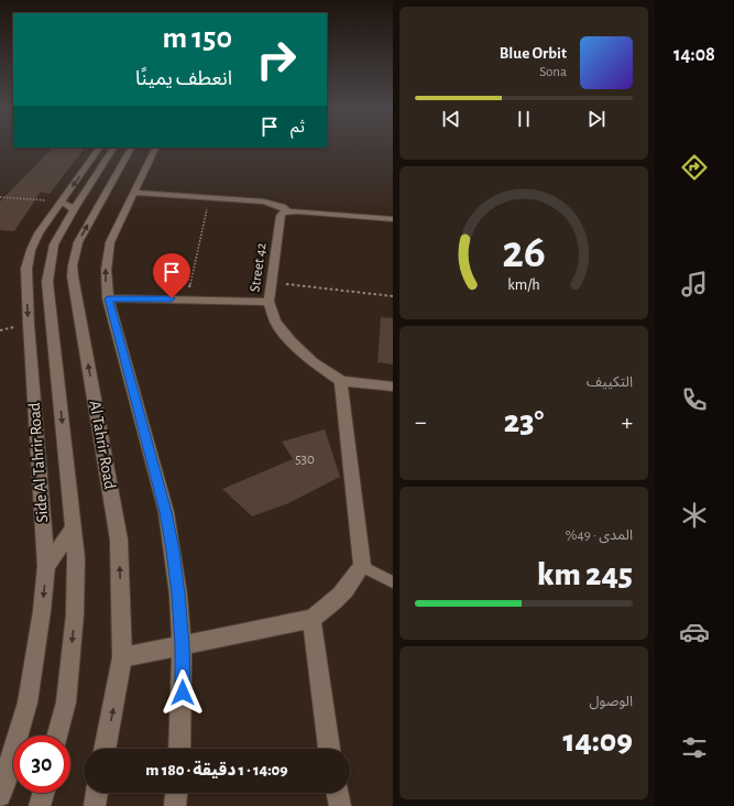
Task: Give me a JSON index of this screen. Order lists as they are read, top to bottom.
{
  "streets": {
    "street": ["Street 42", "Al Tahrir Road", "Side Al Tahrir Road"]
  },
  "house_numbers": ["530"],
  "page": {
    "tabs": "14:08",
    "turn": ["150 m", "انعطف يمينًا"],
    "song": ["Blue Orbit", "Sona"],
    "then": "ثم",
    "tile": [
      "التكييف",
      ["المدى · 49%", "245 km"],
      ["الوصول", "14:09"]
    ],
    "heat": ["−", "23°", "+"],
    "limit": "30",
    "trip": "14:09 · 1 دقيقة · 180 m",
    "gauge": ["26", "km/h"]
  }
}
